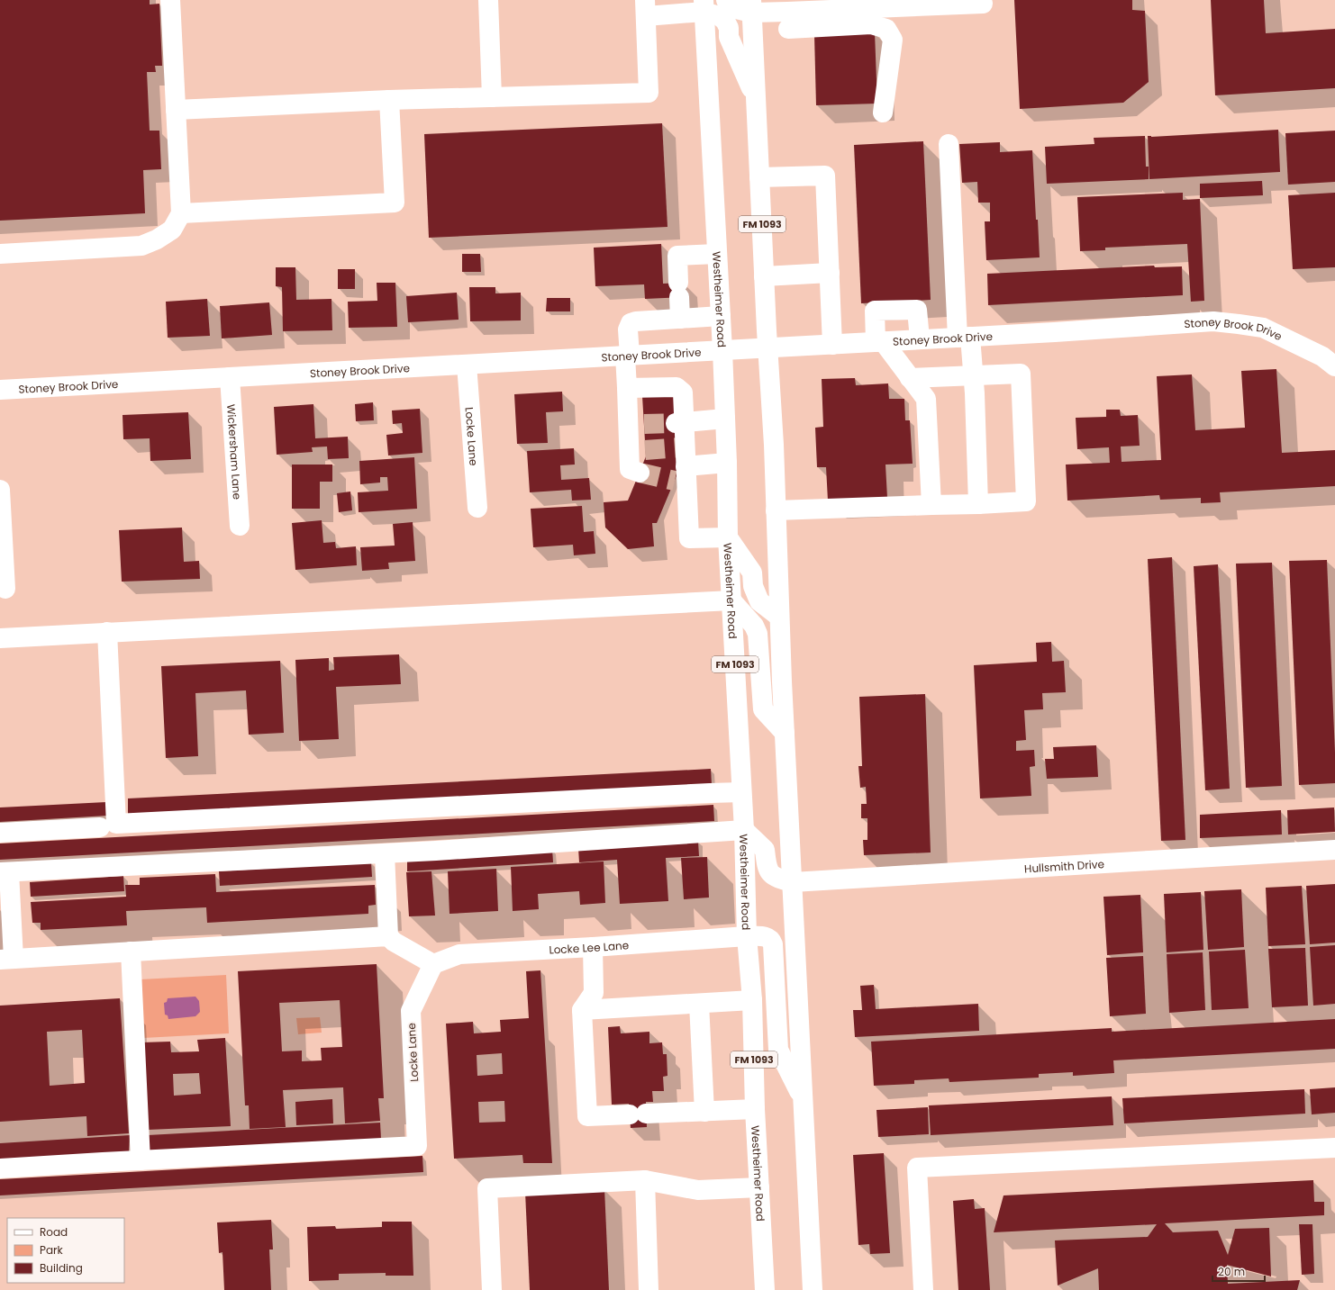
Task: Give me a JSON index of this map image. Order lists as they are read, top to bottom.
{
  "streets": {
    "main road": [
      "FM 1093",
      "Westheimer Road",
      "Stoney Brook Drive",
      "Locke Lane",
      "Wickersham Lane",
      "Hullsmith Drive",
      "Locke Lee Lane"
    ]
  },
  "crossings": [
    ["FM 1093", "Stoney Brook Drive"],
    ["FM 1093", "Hullsmith Drive"],
    ["FM 1093", "Locke Lee Lane"],
    ["Westheimer Road", "Stoney Brook Drive"],
    ["Westheimer Road", "Hullsmith Drive"],
    ["Westheimer Road", "Locke Lee Lane"],
    ["Stoney Brook Drive", "Locke Lane"],
    ["Stoney Brook Drive", "Wickersham Lane"],
    ["Locke Lane", "Locke Lee Lane"]
  ],
  "legend": ["Road", "Park", "Building"],
  "scale_bar": "20 m"
}
